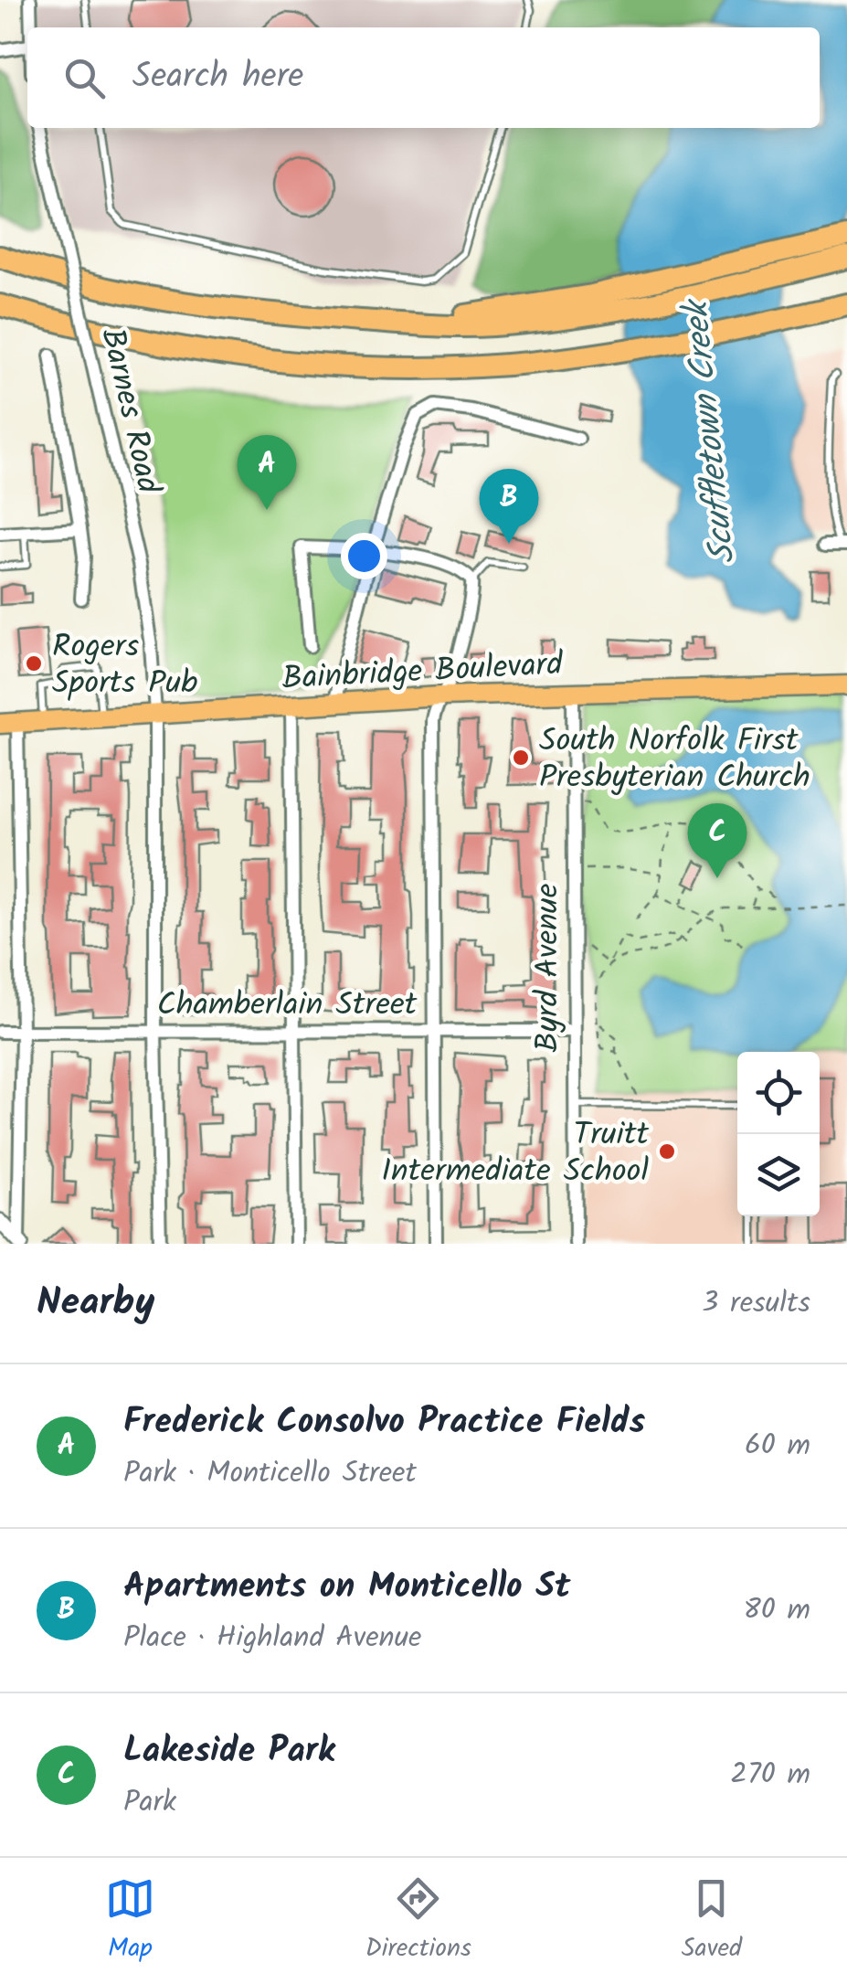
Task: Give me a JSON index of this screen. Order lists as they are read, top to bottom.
{
  "streets": {
    "main road": ["Bainbridge Boulevard"],
    "street": ["Barnes Road", "Byrd Avenue", "Chamberlain Street"]
  },
  "crossings": [
    ["Barnes Road", "Bainbridge Boulevard"],
    ["Barnes Road", "Chamberlain Street"],
    ["Bainbridge Boulevard", "Byrd Avenue"],
    ["Byrd Avenue", "Chamberlain Street"]
  ],
  "water": ["Scuffletown Creek"],
  "places": ["Rogers Sports Pub", "South Norfolk First Presbyterian Church", "Truitt Intermediate School"],
  "page": {
    "search": "Search here",
    "pins": ["A", "B", "C"],
    "heading": ["Nearby", "3 results"],
    "list": [
      {
        "mark": "A",
        "name": "Frederick Consolvo Practice Fields",
        "note": "Park · Monticello Street",
        "value": "60 m"
      },
      {
        "mark": "B",
        "name": "Apartments on Monticello St",
        "note": "Place · Highland Avenue",
        "value": "80 m"
      },
      {
        "mark": "C",
        "name": "Lakeside Park",
        "note": "Park",
        "value": "270 m"
      }
    ],
    "nav": ["Map", "Directions", "Saved"]
  }
}
